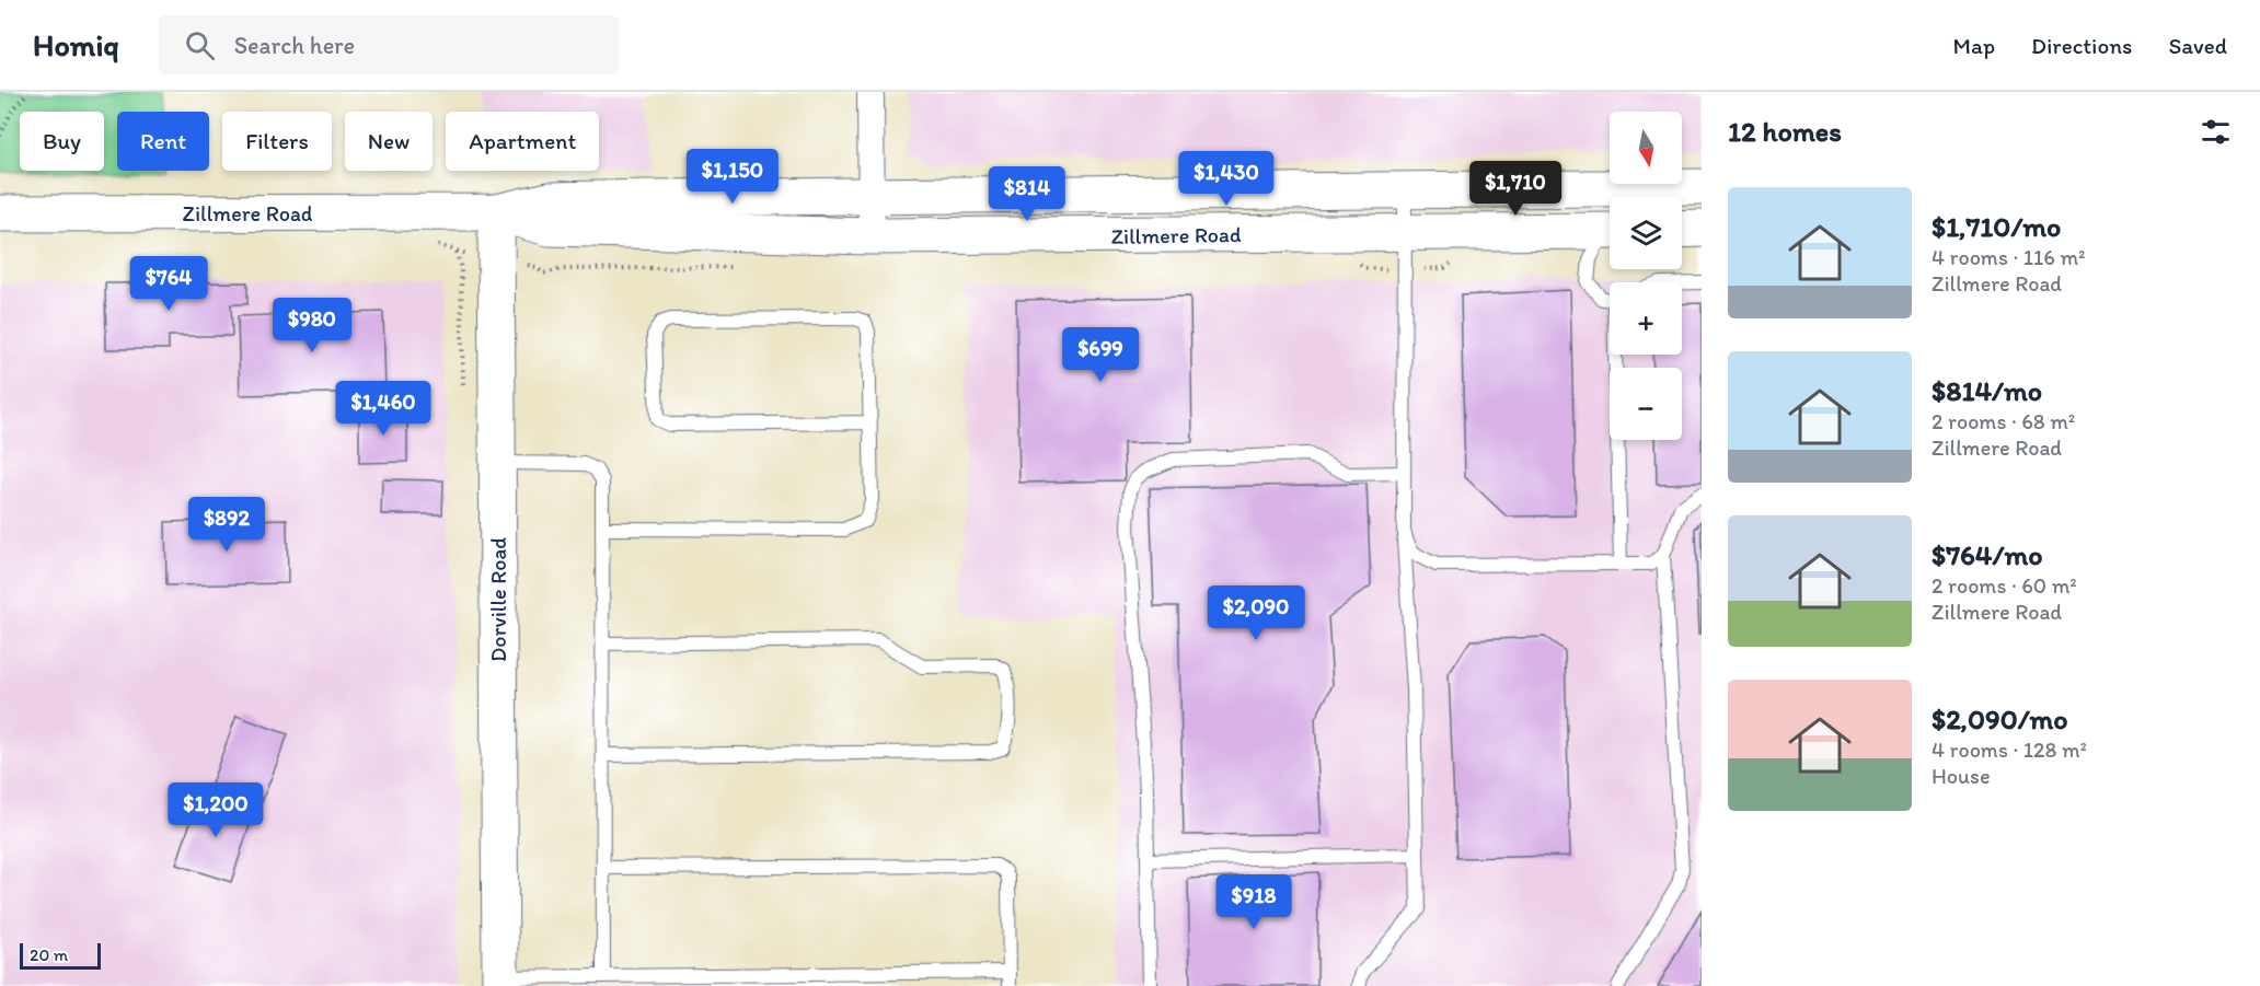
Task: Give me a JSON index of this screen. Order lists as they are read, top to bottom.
{
  "streets": {
    "main road": ["Zillmere Road", "Dorville Road"]
  },
  "crossings": [
    ["Zillmere Road", "Dorville Road"]
  ],
  "scale_bar": "20 m",
  "north": "bottom",
  "page": {
    "header": "Homiq",
    "search": "Search here",
    "nav": ["Map", "Directions", "Saved"],
    "heading": "12 homes",
    "map_buttons": ["+", "−"],
    "chip": [
      "Buy",
      "Rent",
      "Filters",
      "New",
      "Apartment"
    ],
    "price": [
      "$1,150",
      "$1,430",
      "$1,710",
      "$814",
      "$764",
      "$980",
      "$699",
      "$1,460",
      "$892",
      "$2,090",
      "$1,200",
      "$918"
    ],
    "list": [
      {
        "name": "$1,710/mo",
        "note": "4 rooms · 116 m² · Zillmere Road"
      },
      {
        "name": "$814/mo",
        "note": "2 rooms · 68 m² · Zillmere Road"
      },
      {
        "name": "$764/mo",
        "note": "2 rooms · 60 m² · Zillmere Road"
      },
      {
        "name": "$2,090/mo",
        "note": "4 rooms · 128 m² · House"
      }
    ],
    "scale": "20 m"
  }
}
